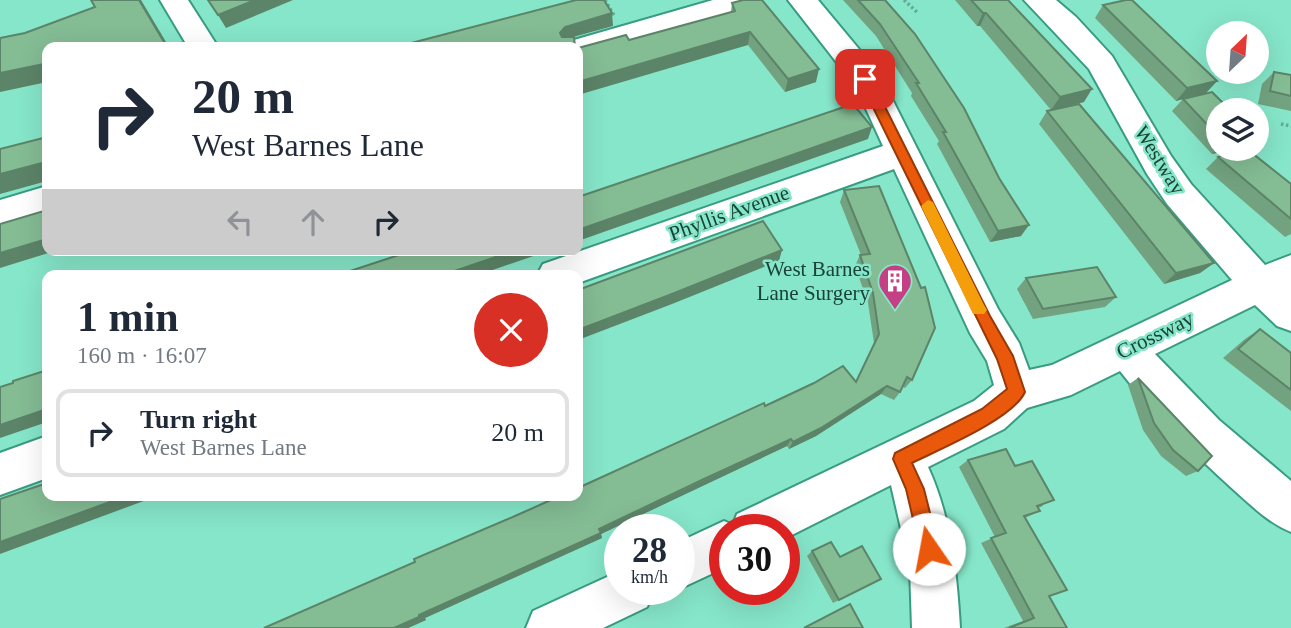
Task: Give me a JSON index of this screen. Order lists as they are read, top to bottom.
{
  "streets": {
    "street": ["Westway", "Phyllis Avenue", "Crossway"]
  },
  "crossings": [
    ["Westway", "Crossway"]
  ],
  "places": {
    "building": ["West Barnes Lane Surgery"]
  },
  "north": "top right",
  "page": {
    "turn": ["20 m", "West Barnes Lane"],
    "heading": ["1 min", "160 m · 16:07"],
    "list": [
      {
        "name": "Turn right",
        "note": "West Barnes Lane",
        "value": "20 m"
      }
    ],
    "speed": "28 km/h",
    "limit": "30"
  }
}
